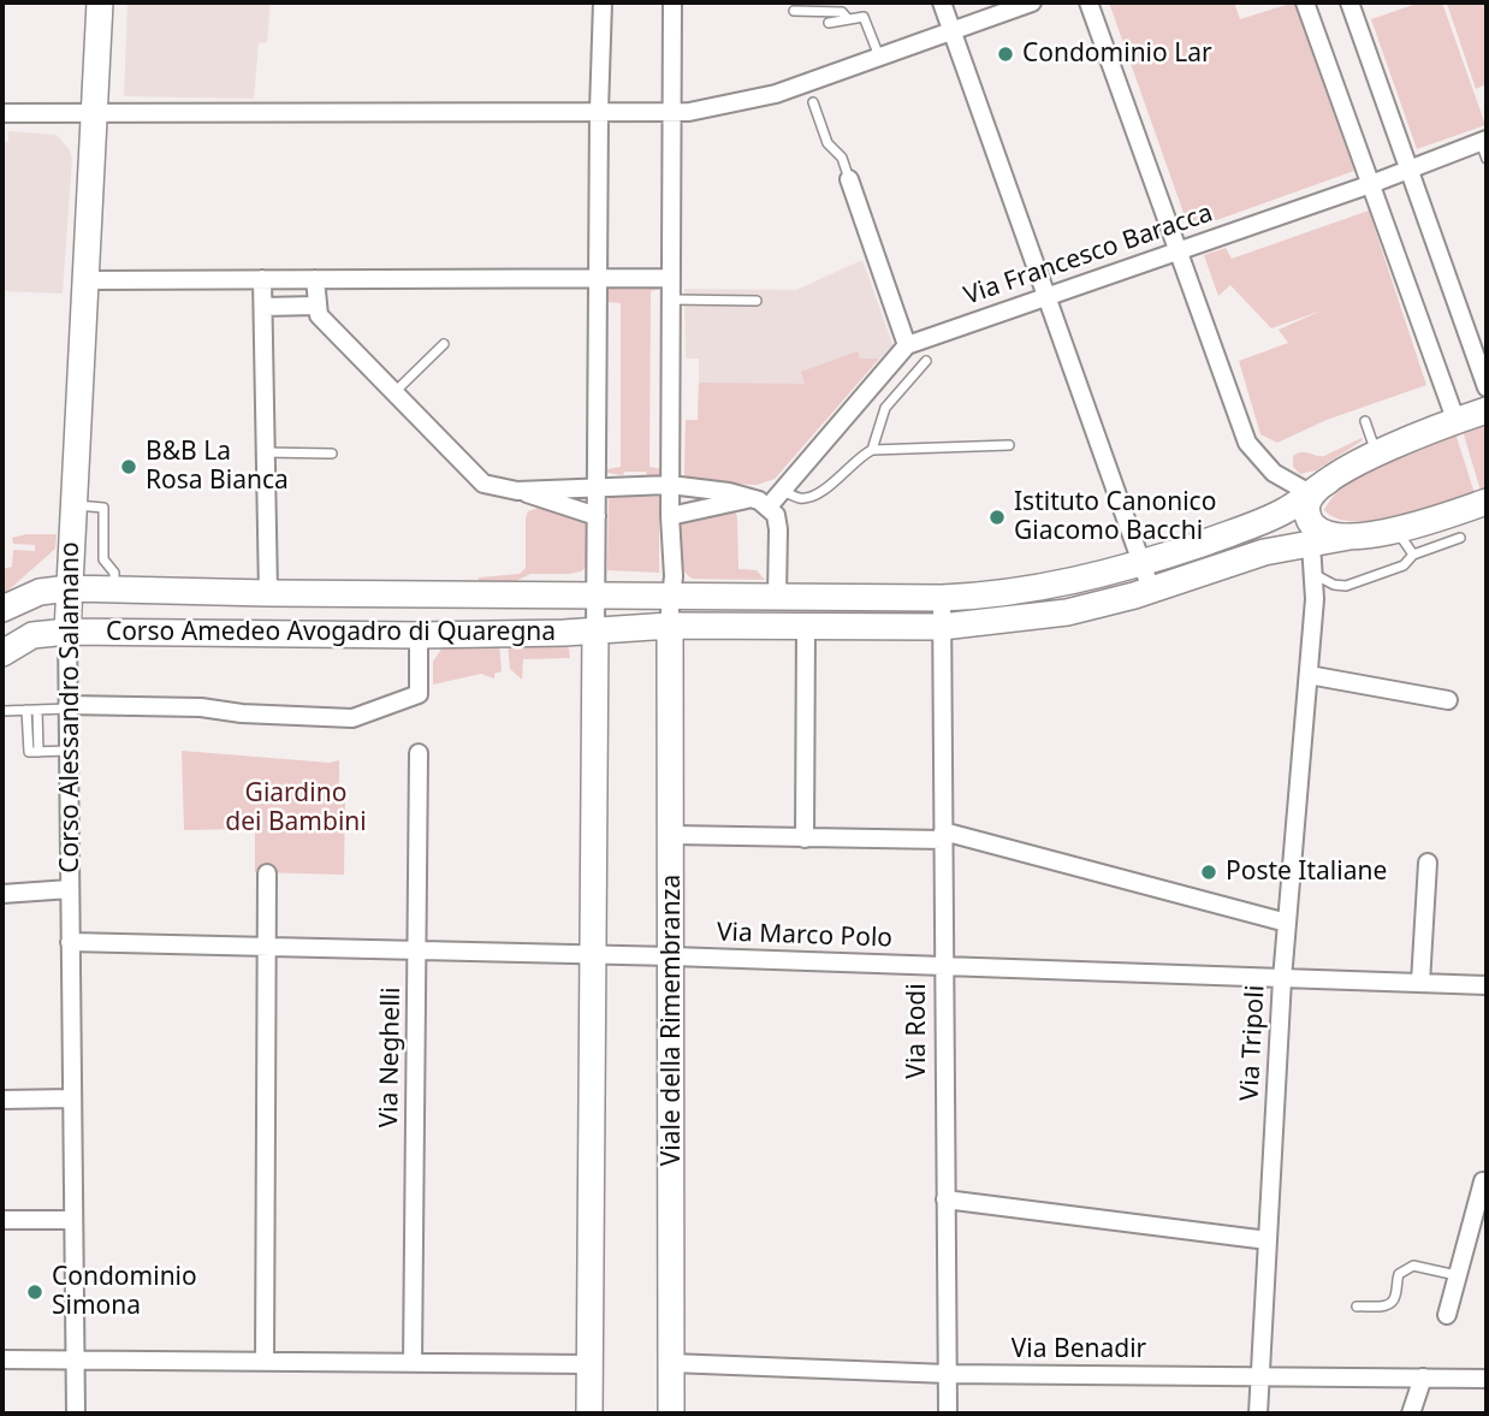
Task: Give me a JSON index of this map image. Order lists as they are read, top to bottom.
{
  "streets": {
    "main road": ["Corso Amedeo Avogadro di Quaregna", "Corso Alessandro Salamano", "Viale della Rimembranza"],
    "street": [
      "Via Francesco Baracca",
      "Via Marco Polo",
      "Via Rodi",
      "Via Tripoli",
      "Via Neghelli",
      "Via Benadir"
    ]
  },
  "crossings": [
    ["Corso Amedeo Avogadro di Quaregna", "Corso Alessandro Salamano"],
    ["Corso Amedeo Avogadro di Quaregna", "Viale della Rimembranza"],
    ["Corso Alessandro Salamano", "Via Marco Polo"],
    ["Via Marco Polo", "Viale della Rimembranza"],
    ["Via Marco Polo", "Via Rodi"],
    ["Via Marco Polo", "Via Tripoli"],
    ["Via Marco Polo", "Via Neghelli"],
    ["Viale della Rimembranza", "Via Benadir"],
    ["Via Rodi", "Via Benadir"],
    ["Via Tripoli", "Via Benadir"]
  ],
  "parks": ["Giardino dei Bambini"],
  "places": [
    "Condominio Lar",
    "B&B La Rosa Bianca",
    "Istituto Canonico Giacomo Bacchi",
    "Poste Italiane",
    "Condominio Simona"
  ]
}
